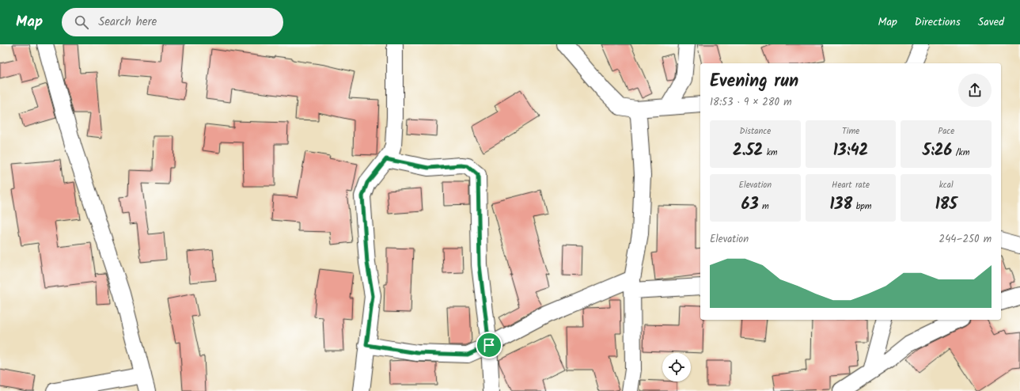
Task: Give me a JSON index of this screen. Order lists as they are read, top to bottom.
{
  "page": {
    "header": "Map",
    "search": "Search here",
    "nav": ["Map", "Directions", "Saved"],
    "heading": ["Evening run", "18:53 · 9 × 280 m"],
    "stats": [
      ["Distance", "2.52 km"],
      ["Time", "13:42"],
      ["Pace", "5:26 /km"],
      ["Elevation", "63 m"],
      ["Heart rate", "138 bpm"],
      ["kcal", "185"]
    ],
    "chart": ["Elevation", "244–250 m"]
  }
}
